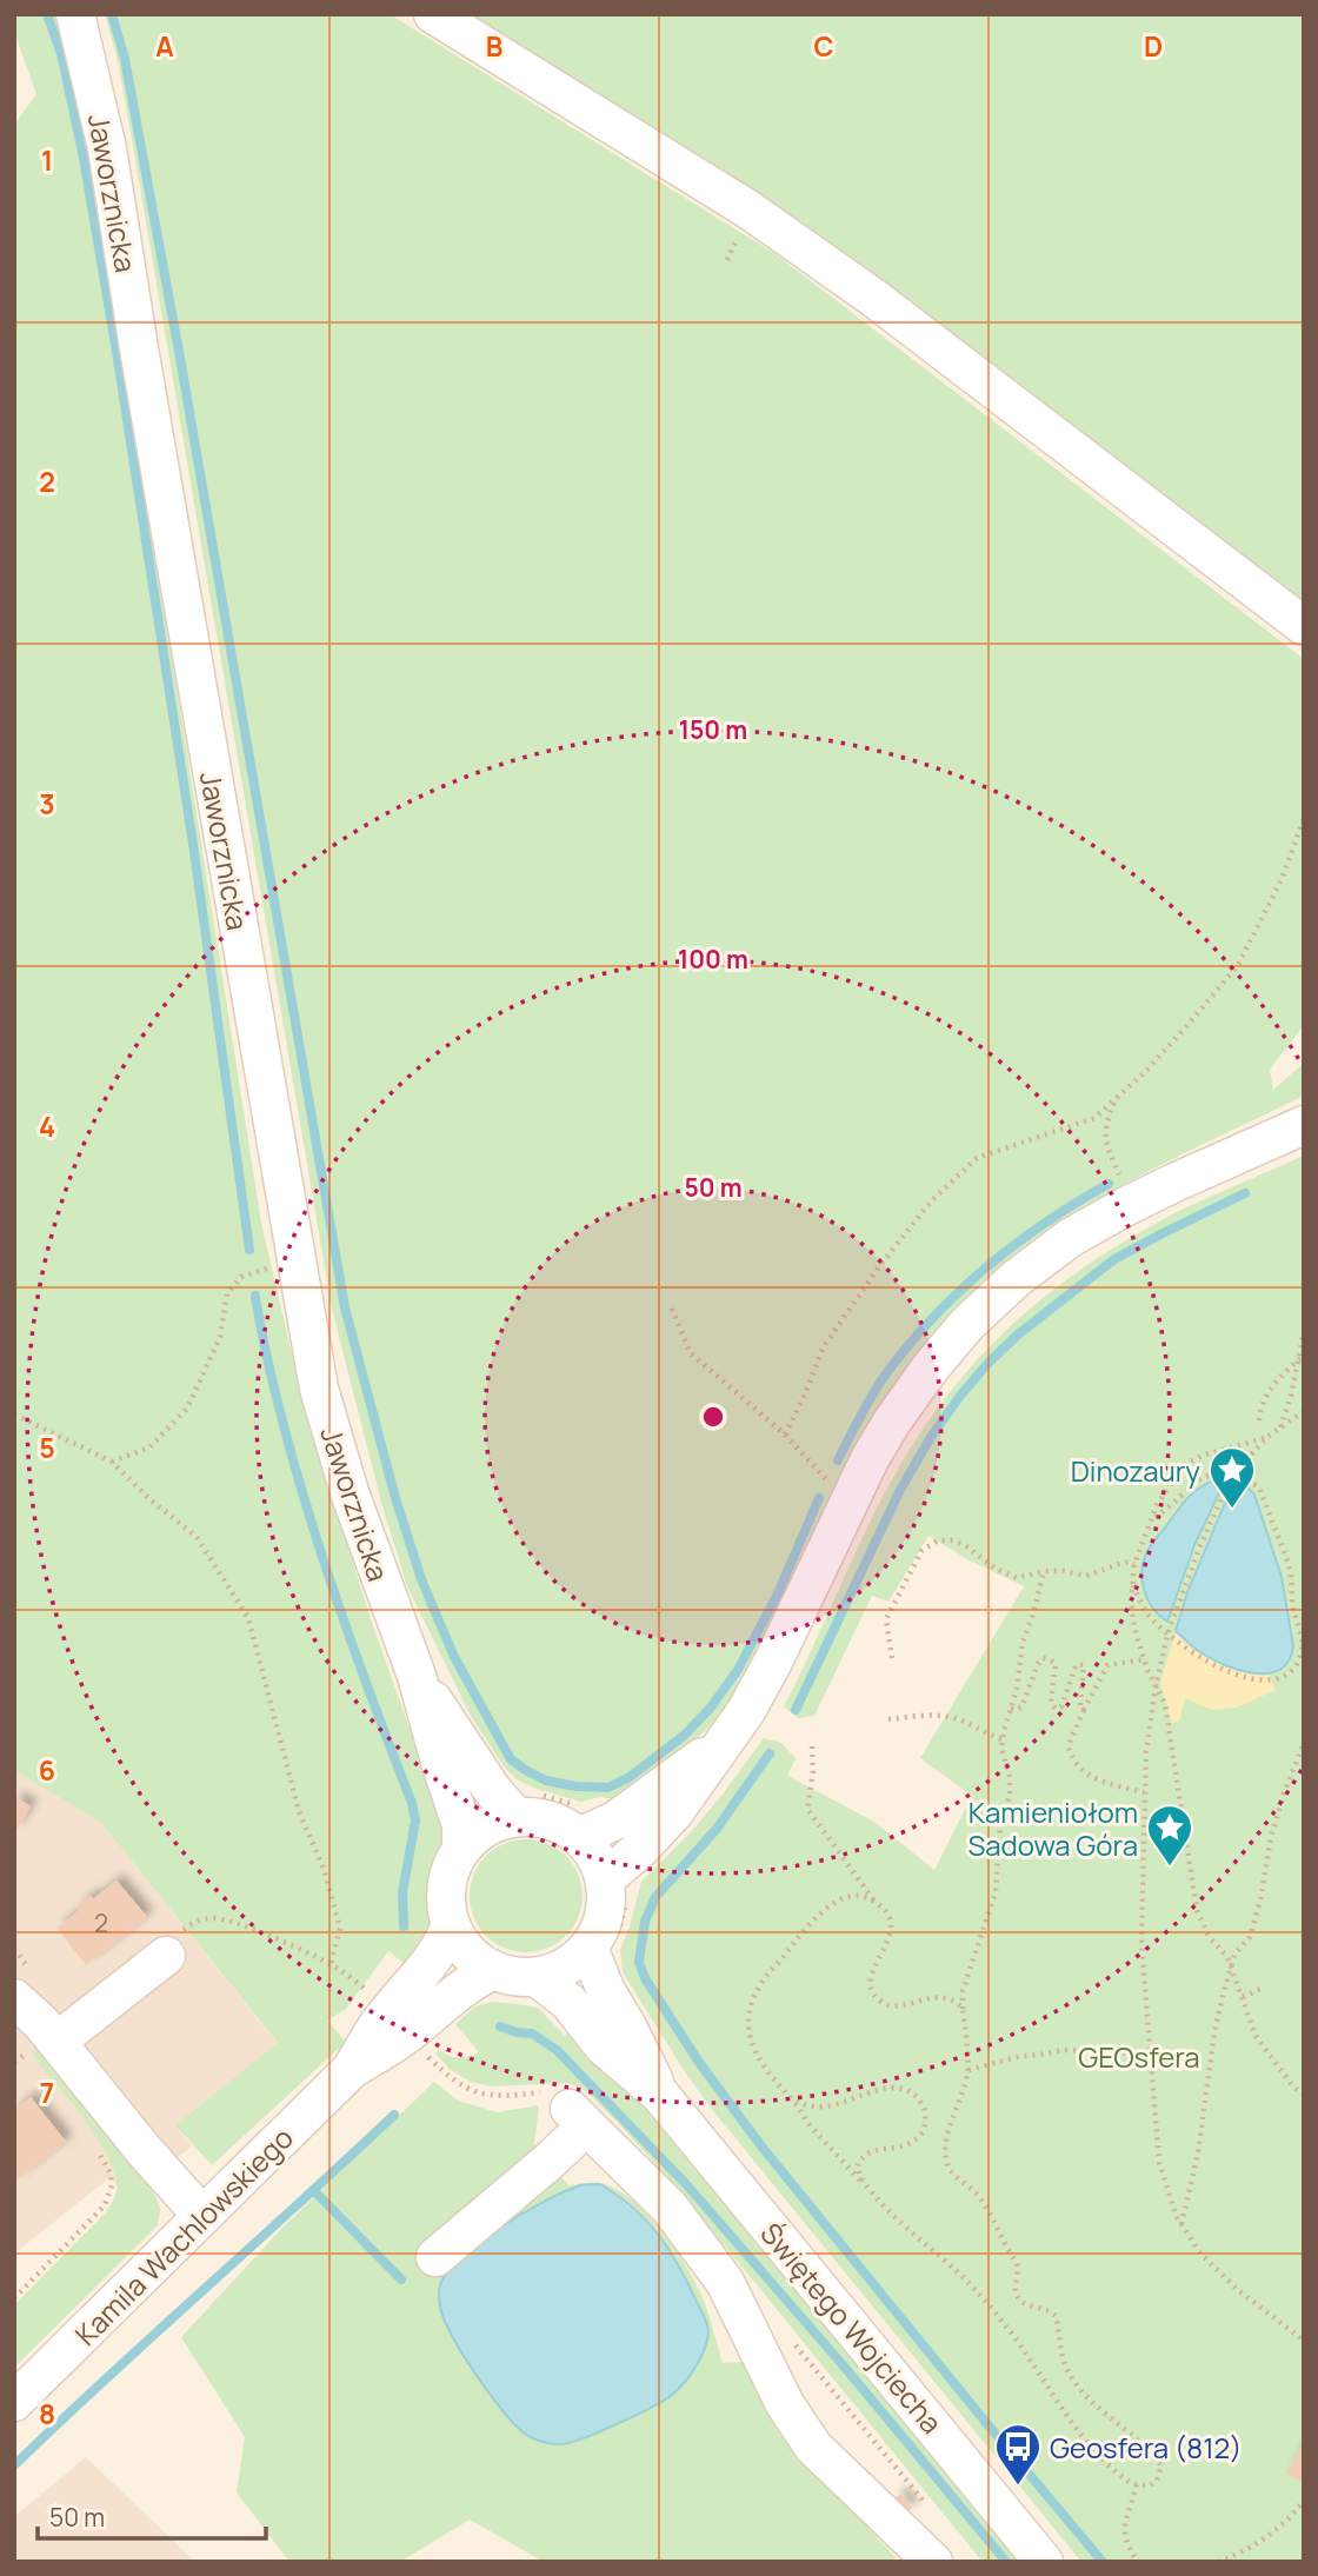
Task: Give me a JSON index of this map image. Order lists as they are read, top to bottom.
{
  "streets": {
    "street": ["Jaworznicka", "Kamila Wachlowskiego", "Świętego Wojciecha"]
  },
  "crossings": [
    ["Jaworznicka", "Kamila Wachlowskiego"],
    ["Jaworznicka", "Świętego Wojciecha"],
    ["Kamila Wachlowskiego", "Świętego Wojciecha"]
  ],
  "parks": ["GEOsfera"],
  "places": {
    "place": ["Dinozaury", "Kamieniołom Sadowa Góra"],
    "bus stop": ["Geosfera (812)"]
  },
  "house_numbers": ["2"],
  "scale_bar": "50 m",
  "grid": {
    "columns": [
      "A",
      "B",
      "C",
      "D"
    ],
    "rows": [
      "1",
      "2",
      "3",
      "4",
      "5",
      "6",
      "7",
      "8"
    ]
  },
  "rings": ["150 m", "100 m", "50 m"]
}
